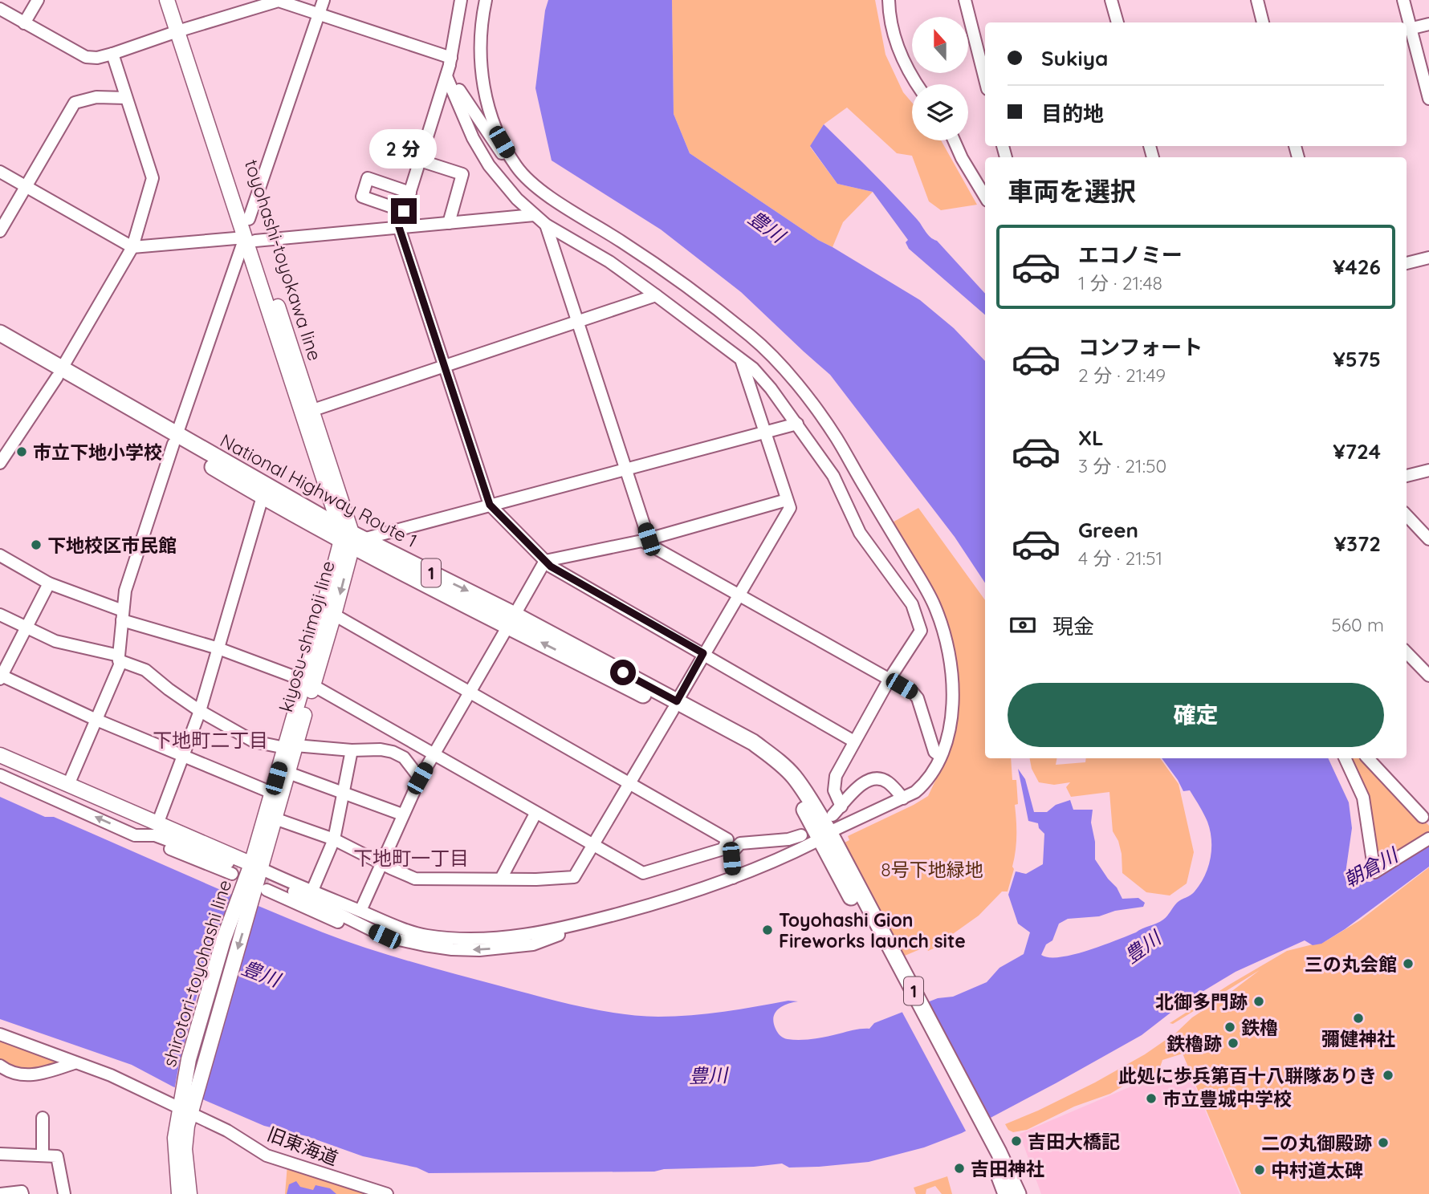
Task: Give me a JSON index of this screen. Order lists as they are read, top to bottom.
{
  "streets": {
    "highway": ["National Highway Route 1", "1"],
    "main road": ["toyohashi-toyokawa line", "kiyosu-shimoji line", "shirotori-toyohashi line"],
    "street": ["旧東海道"]
  },
  "crossings": [
    ["toyohashi-toyokawa line", "National Highway Route 1"],
    ["toyohashi-toyokawa line", "kiyosu-shimoji line"],
    ["National Highway Route 1", "kiyosu-shimoji line"],
    ["kiyosu-shimoji line", "shirotori-toyohashi line"],
    ["shirotori-toyohashi line", "旧東海道"]
  ],
  "districts": ["下地町二丁目", "下地町一丁目"],
  "water": ["豊川", "朝倉川"],
  "parks": ["8号下地緑地"],
  "places": [
    "市立下地小学校",
    "下地校区市民館",
    "Toyohashi Gion Fireworks launch site",
    "三の丸会館",
    "北御多門跡",
    "彌健神社",
    "鉄櫓",
    "鉄櫓跡",
    "此処に歩兵第百十八聠隊ありき",
    "市立豊城中学校",
    "吉田大橋記",
    "二の丸御殿跡",
    "吉田神社",
    "中村道太碑"
  ],
  "north": "top",
  "page": {
    "banner": ["Sukiya", "目的地"],
    "bubble": "2 分",
    "heading": "車両を選択",
    "list": [
      {
        "name": "エコノミー",
        "note": "1 分 · 21:48",
        "value": "¥426"
      },
      {
        "name": "コンフォート",
        "note": "2 分 · 21:49",
        "value": "¥575"
      },
      {
        "name": "XL",
        "note": "3 分 · 21:50",
        "value": "¥724"
      },
      {
        "name": "Green",
        "note": "4 分 · 21:51",
        "value": "¥372"
      }
    ],
    "pay": ["現金", "560 m"],
    "buttons": "確定"
  }
}
